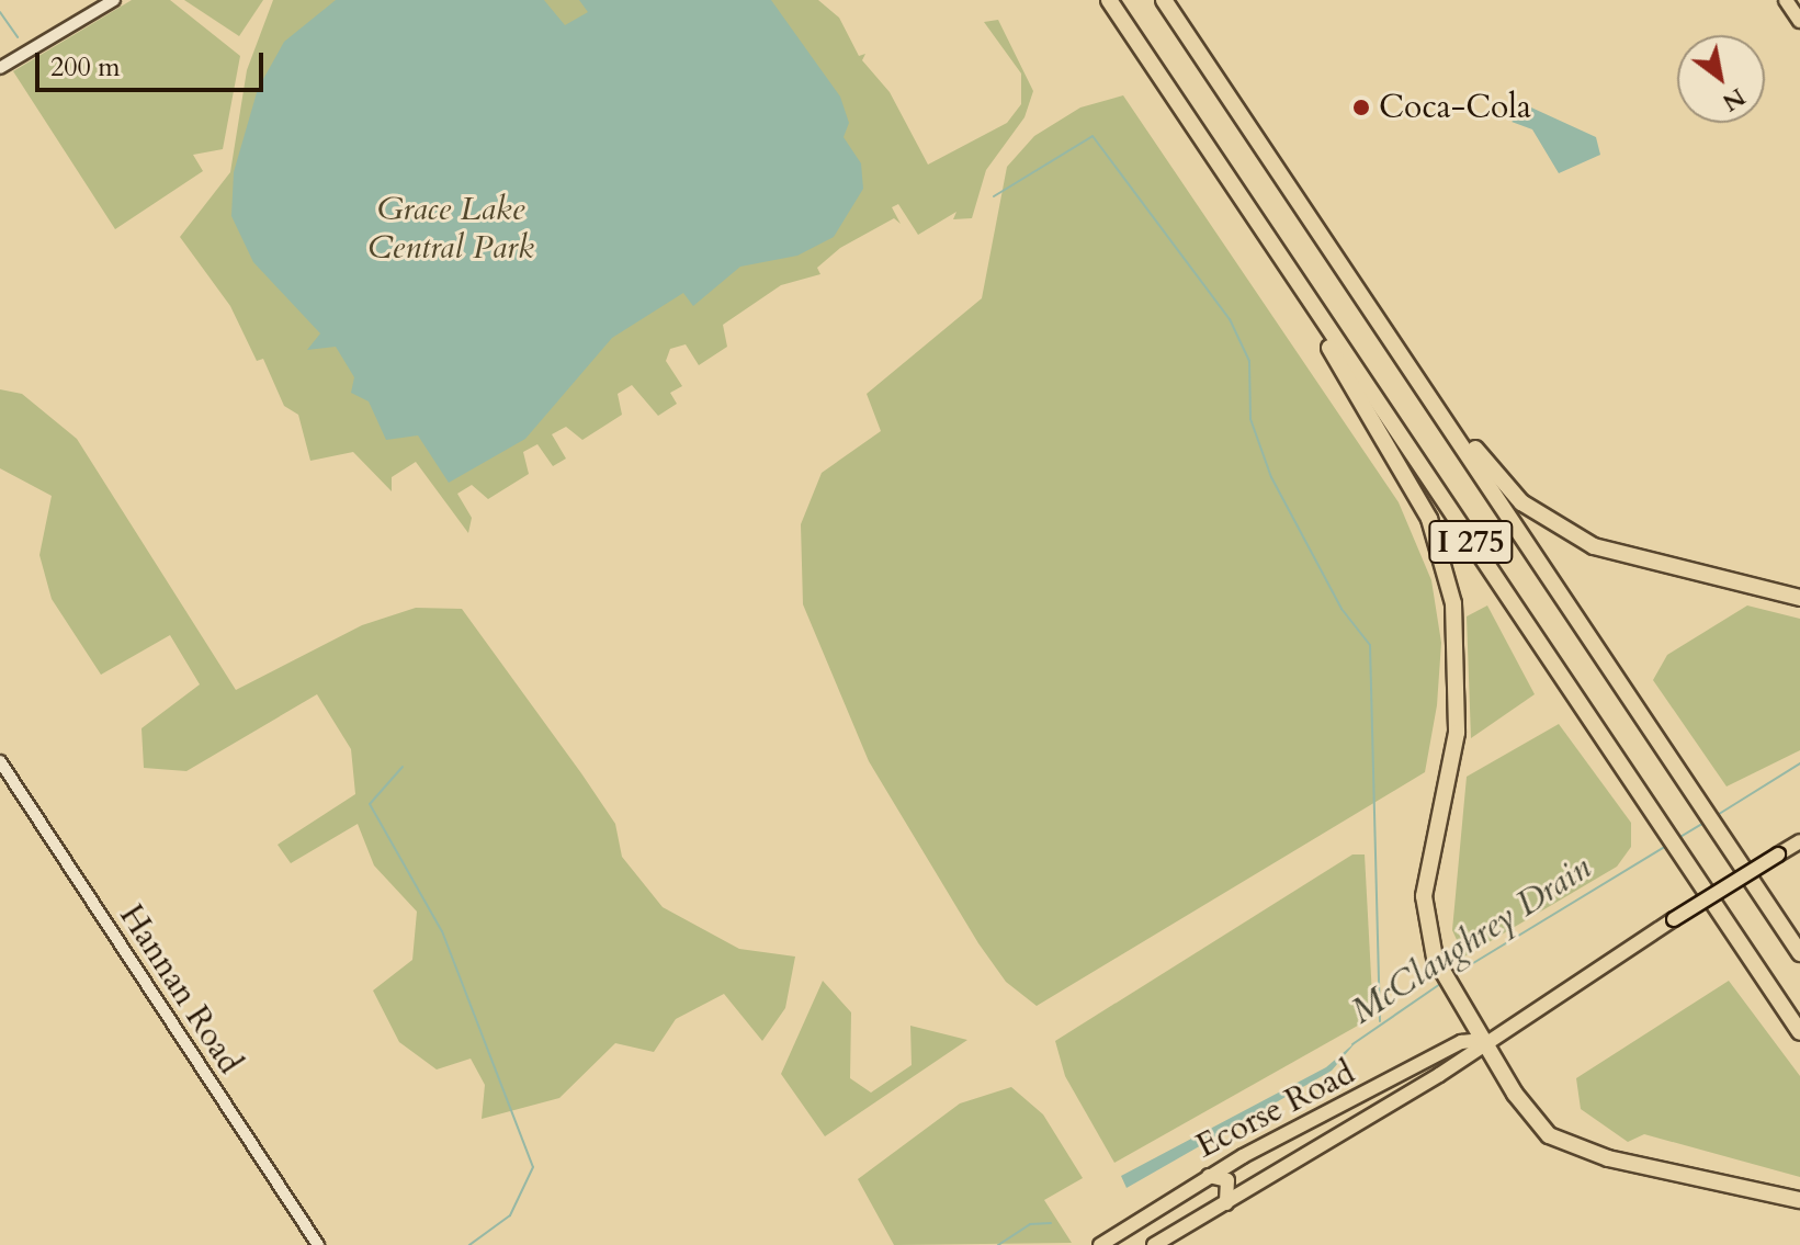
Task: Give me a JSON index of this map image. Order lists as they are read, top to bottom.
{
  "streets": {
    "highway": ["I 275"],
    "main road": ["Ecorse Road"],
    "street": ["Hannan Road"]
  },
  "water": ["McClaughrey Drain"],
  "parks": ["Grace Lake Central Park"],
  "places": ["Coca-Cola"],
  "scale_bar": "200 m",
  "north": "bottom right"
}
